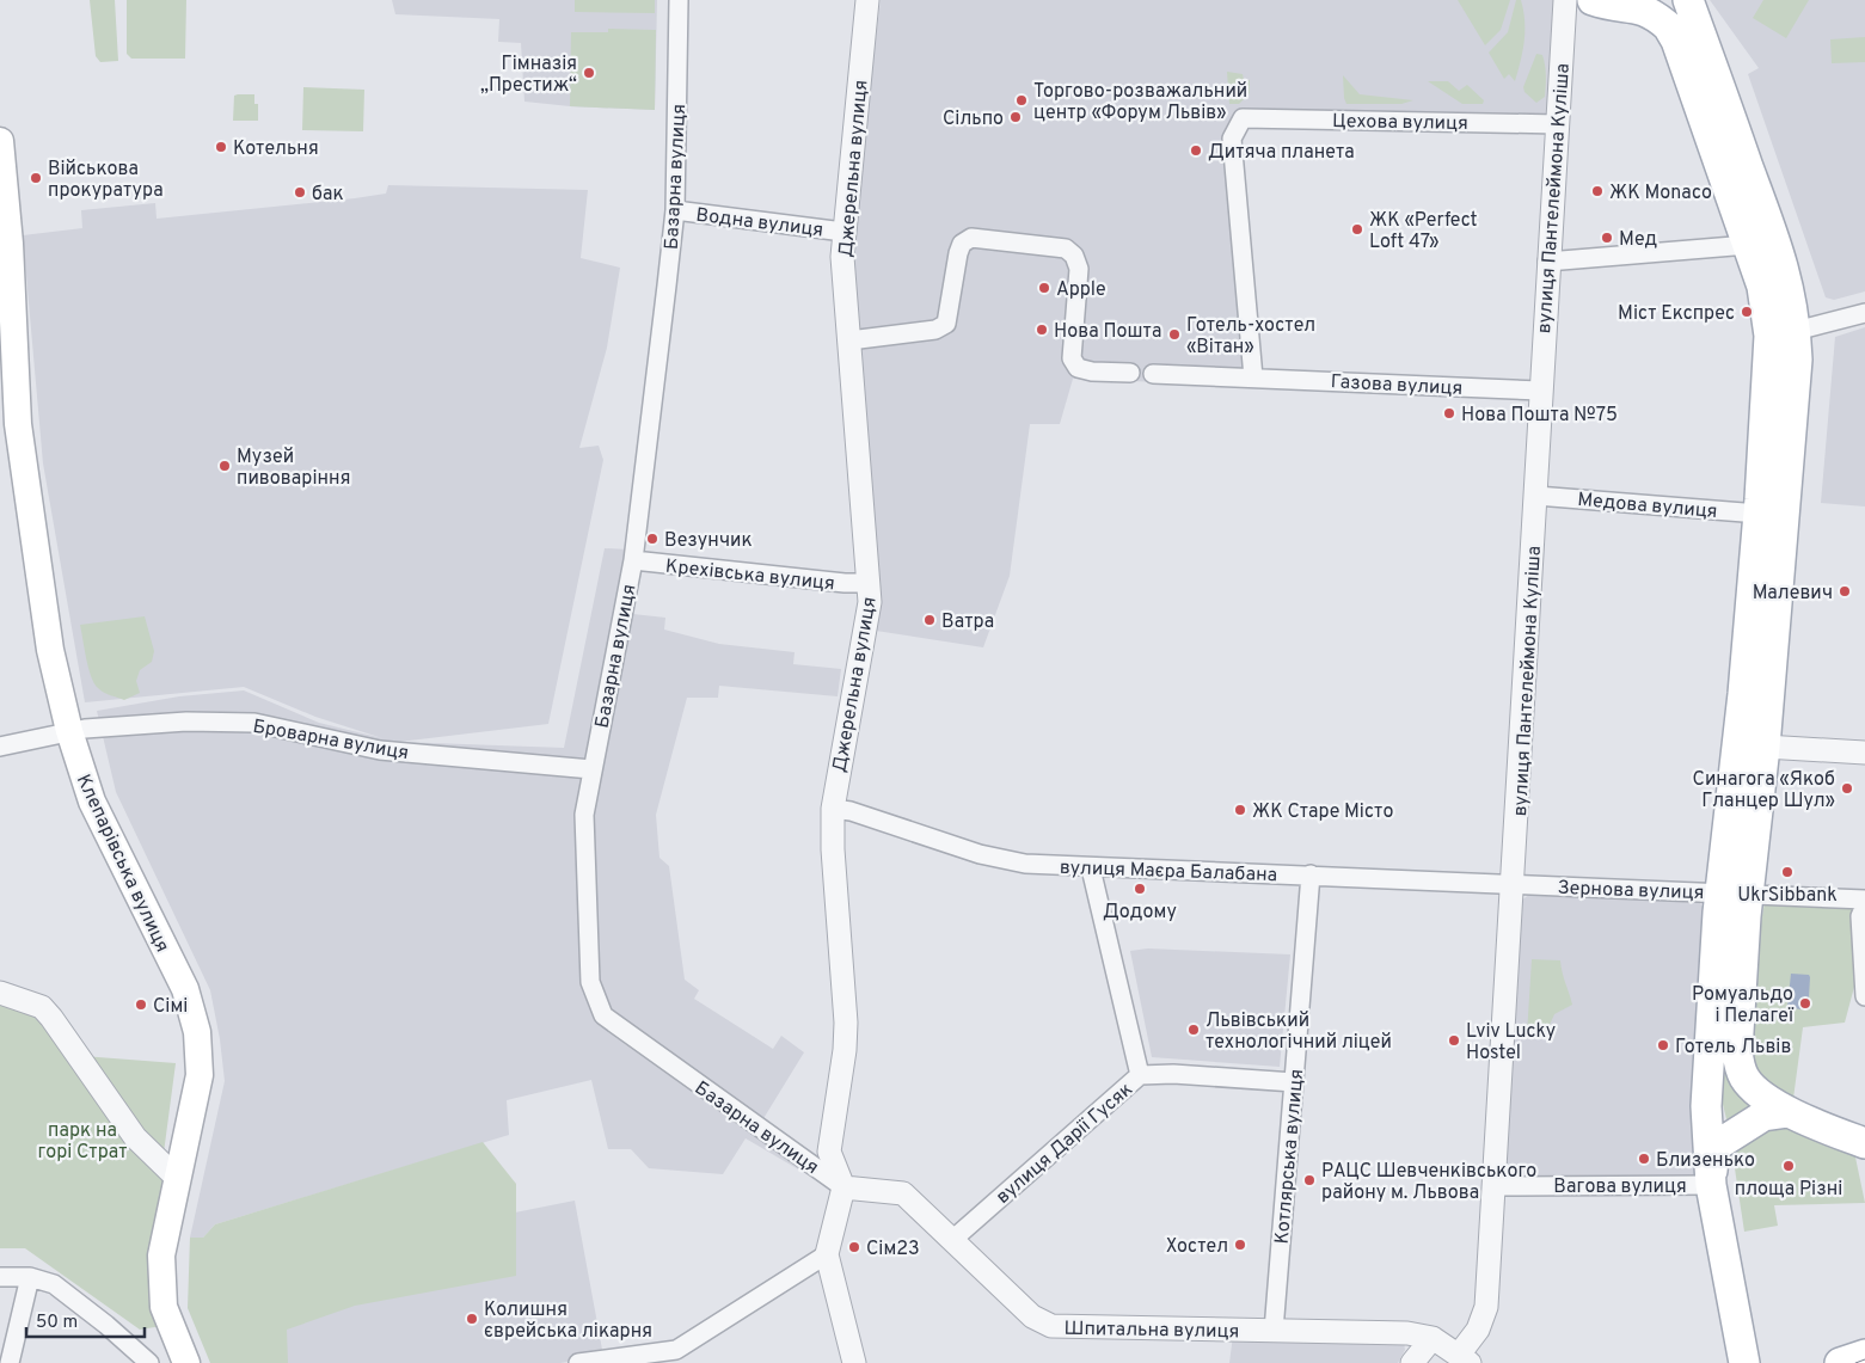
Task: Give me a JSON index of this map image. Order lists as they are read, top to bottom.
{
  "streets": {
    "main road": ["Клепарівська вулиця"],
    "street": [
      "Цехова вулиця",
      "Джерельна вулиця",
      "Базарна вулиця",
      "вулиця Пантелеймона Куліша",
      "Водна вулиця",
      "Газова вулиця",
      "Медова вулиця",
      "Крехівська вулиця",
      "Броварна вулиця",
      "вулиця Маєра Балабана",
      "Зернова вулиця",
      "вулиця Дарії Гусяк",
      "Котлярська вулиця",
      "Вагова вулиця",
      "Шпитальна вулиця"
    ]
  },
  "crossings": [
    ["Цехова вулиця", "вулиця Пантелеймона Куліша"],
    ["Цехова вулиця", "Газова вулиця"],
    ["Джерельна вулиця", "Базарна вулиця"],
    ["Джерельна вулиця", "Водна вулиця"],
    ["Джерельна вулиця", "Крехівська вулиця"],
    ["Джерельна вулиця", "вулиця Маєра Балабана"],
    ["Джерельна вулиця", "Шпитальна вулиця"],
    ["Базарна вулиця", "Водна вулиця"],
    ["Базарна вулиця", "Крехівська вулиця"],
    ["Базарна вулиця", "Броварна вулиця"],
    ["Базарна вулиця", "Шпитальна вулиця"],
    ["вулиця Пантелеймона Куліша", "Газова вулиця"],
    ["вулиця Пантелеймона Куліша", "Медова вулиця"],
    ["вулиця Пантелеймона Куліша", "вулиця Маєра Балабана"],
    ["вулиця Пантелеймона Куліша", "Зернова вулиця"],
    ["вулиця Пантелеймона Куліша", "Вагова вулиця"],
    ["вулиця Пантелеймона Куліша", "Шпитальна вулиця"],
    ["Броварна вулиця", "Клепарівська вулиця"],
    ["вулиця Маєра Балабана", "Зернова вулиця"],
    ["вулиця Маєра Балабана", "Котлярська вулиця"],
    ["вулиця Дарії Гусяк", "Котлярська вулиця"],
    ["вулиця Дарії Гусяк", "Шпитальна вулиця"],
    ["Котлярська вулиця", "Шпитальна вулиця"]
  ],
  "parks": ["парк на горі Страт"],
  "places": [
    "Гімназія „Престиж“",
    "Торгово-розважальний центр «Форум Львів»",
    "Сільпо",
    "Котельня",
    "Дитяча планета",
    "Військова прокуратура",
    "ЖК Monaco",
    "бак",
    "ЖК «Perfect Loft 47»",
    "Мед",
    "Apple",
    "Міст Експрес",
    "Нова Пошта",
    "Готель-хостел «Вітан»",
    "Нова Пошта №75",
    "Музей пивоваріння",
    "Везунчик",
    "Малевич",
    "Ватра",
    "Синагога «Якоб Гланцер Шул»",
    "ЖК Старе Місто",
    "UkrSibbank",
    "Додому",
    "Ромуальдо і Пелагеї",
    "Сімі",
    "Львівський технологічний ліцей",
    "Lviv Lucky Hostel",
    "Готель Львів",
    "Близенько",
    "площа Різні",
    "РАЦС Шевченківського району м. Львова",
    "Хостел",
    "Сім23",
    "Колишня єврейська лікарня"
  ],
  "scale_bar": "50 m"
}
